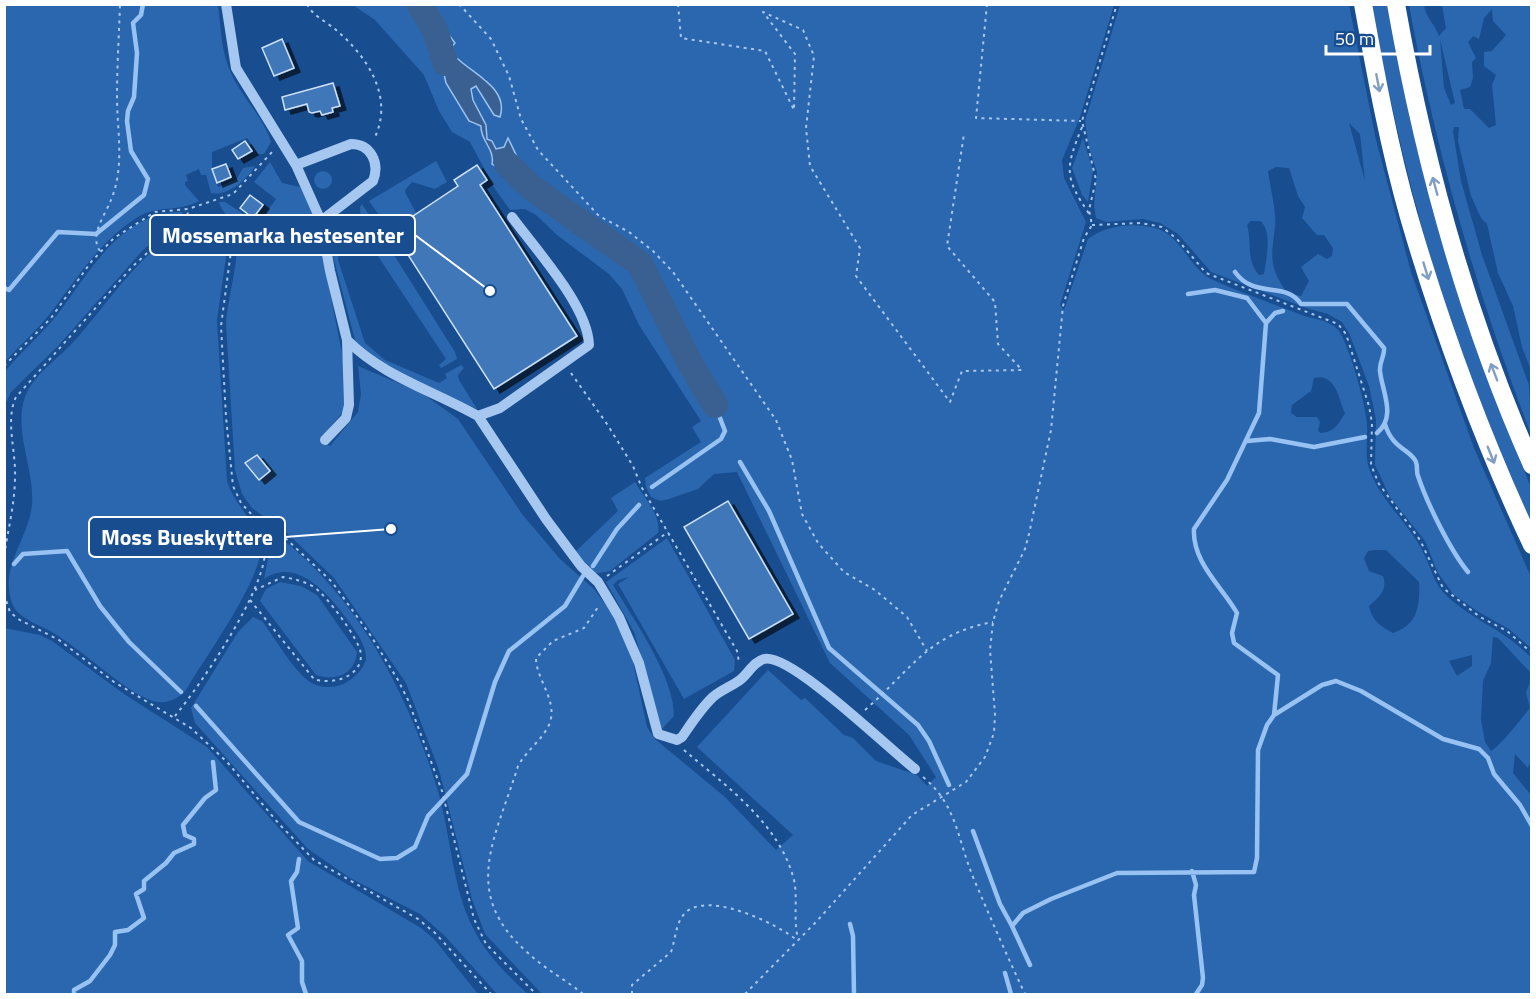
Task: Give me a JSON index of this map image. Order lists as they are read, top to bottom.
{
  "places": ["Mossemarka hestesenter", "Moss Bueskyttere"],
  "scale_bar": "50 m"
}
